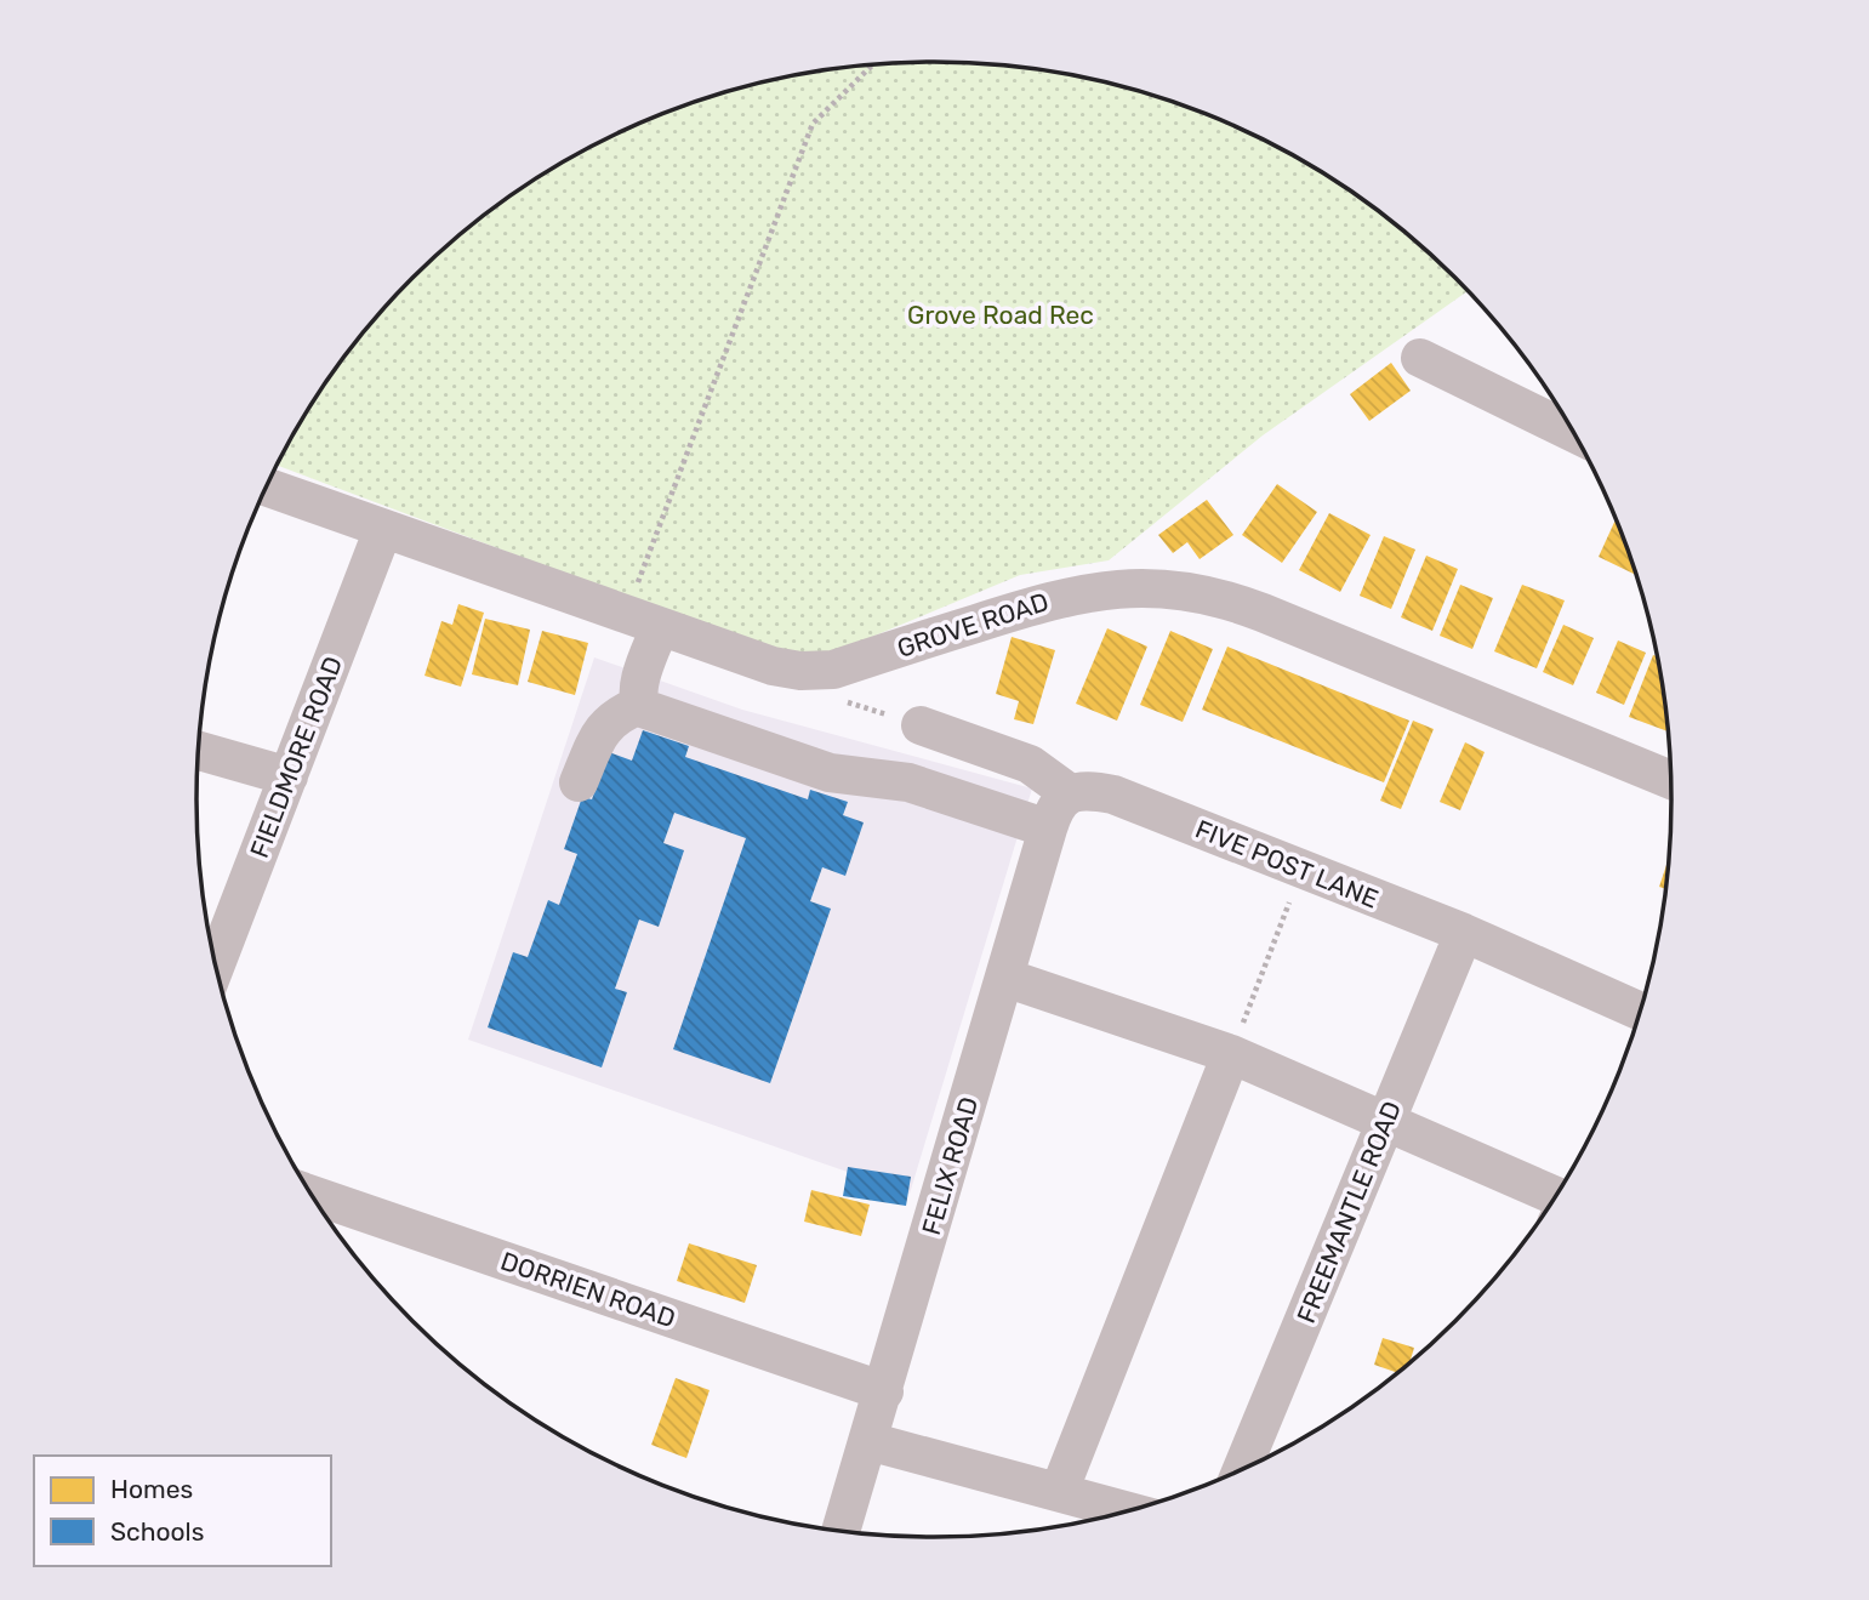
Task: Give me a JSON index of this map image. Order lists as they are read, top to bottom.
{
  "streets": {
    "street": [
      "GROVE ROAD",
      "FIELDMORE ROAD",
      "FIVE POST LANE",
      "FELIX ROAD",
      "FREEMANTLE ROAD",
      "DORRIEN ROAD"
    ]
  },
  "crossings": [
    ["GROVE ROAD", "FIELDMORE ROAD"],
    ["FIVE POST LANE", "FELIX ROAD"],
    ["FIVE POST LANE", "FREEMANTLE ROAD"],
    ["FELIX ROAD", "DORRIEN ROAD"]
  ],
  "parks": ["Grove Road Rec"],
  "legend": ["Homes", "Schools"]
}
